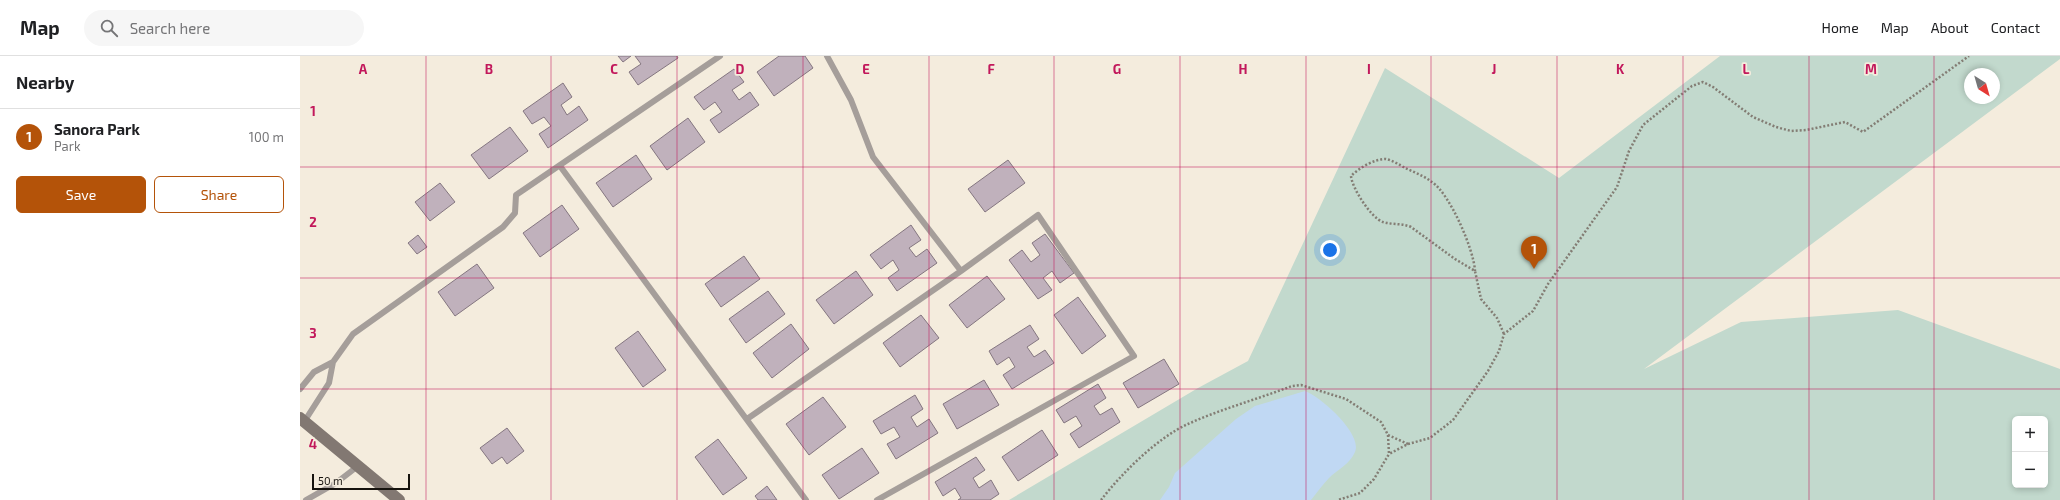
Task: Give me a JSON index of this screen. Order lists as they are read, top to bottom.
{
  "scale_bar": "50 m",
  "north": "bottom right",
  "page": {
    "header": "Map",
    "search": "Search here",
    "nav": [
      "Home",
      "Map",
      "About",
      "Contact"
    ],
    "heading": "Nearby",
    "list": [
      {
        "mark": "1",
        "name": "Sanora Park",
        "note": "Park",
        "value": "100 m"
      }
    ],
    "buttons": ["Save", "Share"],
    "pins": "1",
    "map_buttons": ["+", "−"],
    "scale": "50 m"
  },
  "grid": {
    "columns": [
      "A",
      "B",
      "C",
      "D",
      "E",
      "F",
      "G",
      "H",
      "I",
      "J",
      "K",
      "L",
      "M"
    ],
    "rows": [
      "1",
      "2",
      "3",
      "4"
    ]
  }
}
